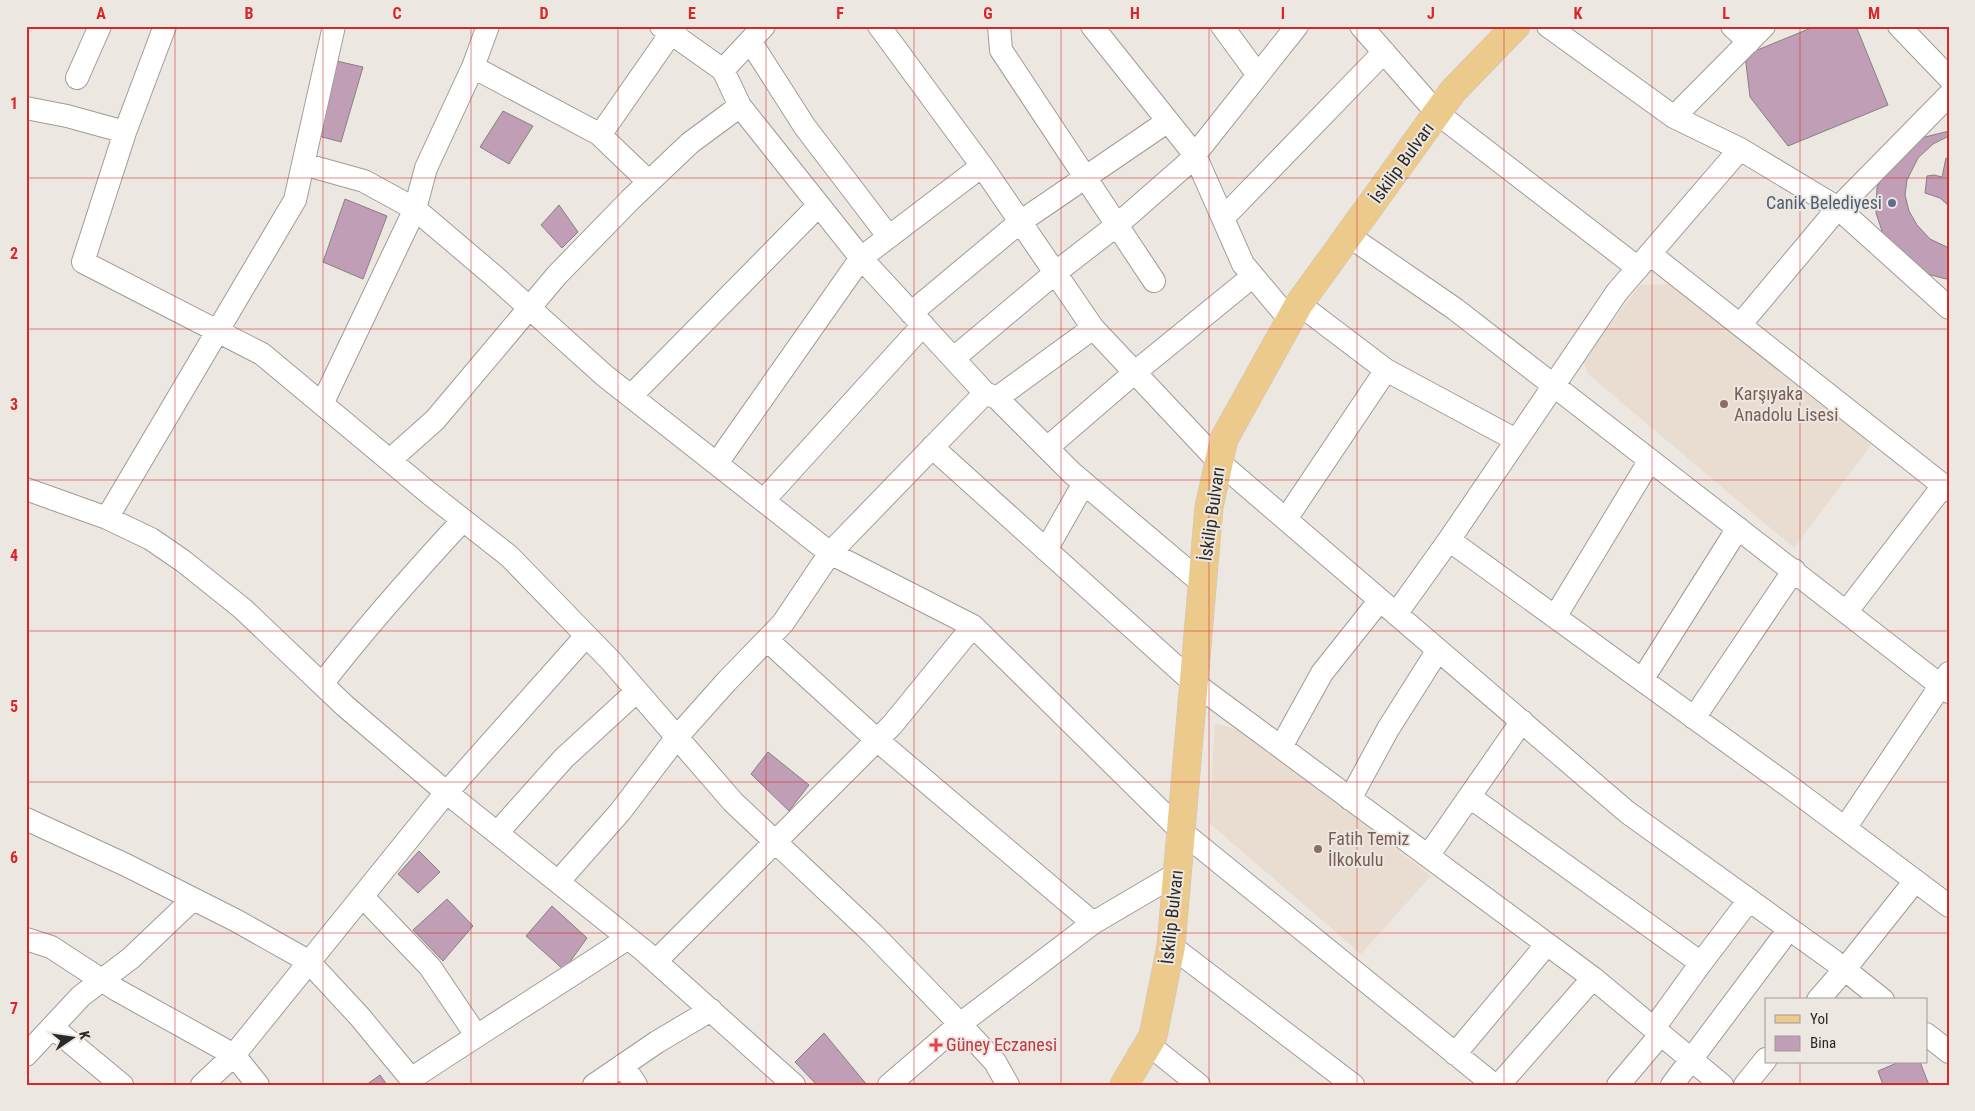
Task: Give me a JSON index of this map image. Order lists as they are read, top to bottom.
{
  "streets": {
    "main road": ["İskilip Bulvarı"]
  },
  "places": {
    "other": ["Canik Belediyesi", "Karşıyaka Anadolu Lisesi", "Fatih Temiz İlkokulu"],
    "health": ["Güney Eczanesi"]
  },
  "legend": ["Yol", "Bina"],
  "north": "right",
  "grid": {
    "columns": [
      "A",
      "B",
      "C",
      "D",
      "E",
      "F",
      "G",
      "H",
      "I",
      "J",
      "K",
      "L",
      "M"
    ],
    "rows": [
      "1",
      "2",
      "3",
      "4",
      "5",
      "6",
      "7"
    ]
  }
}
